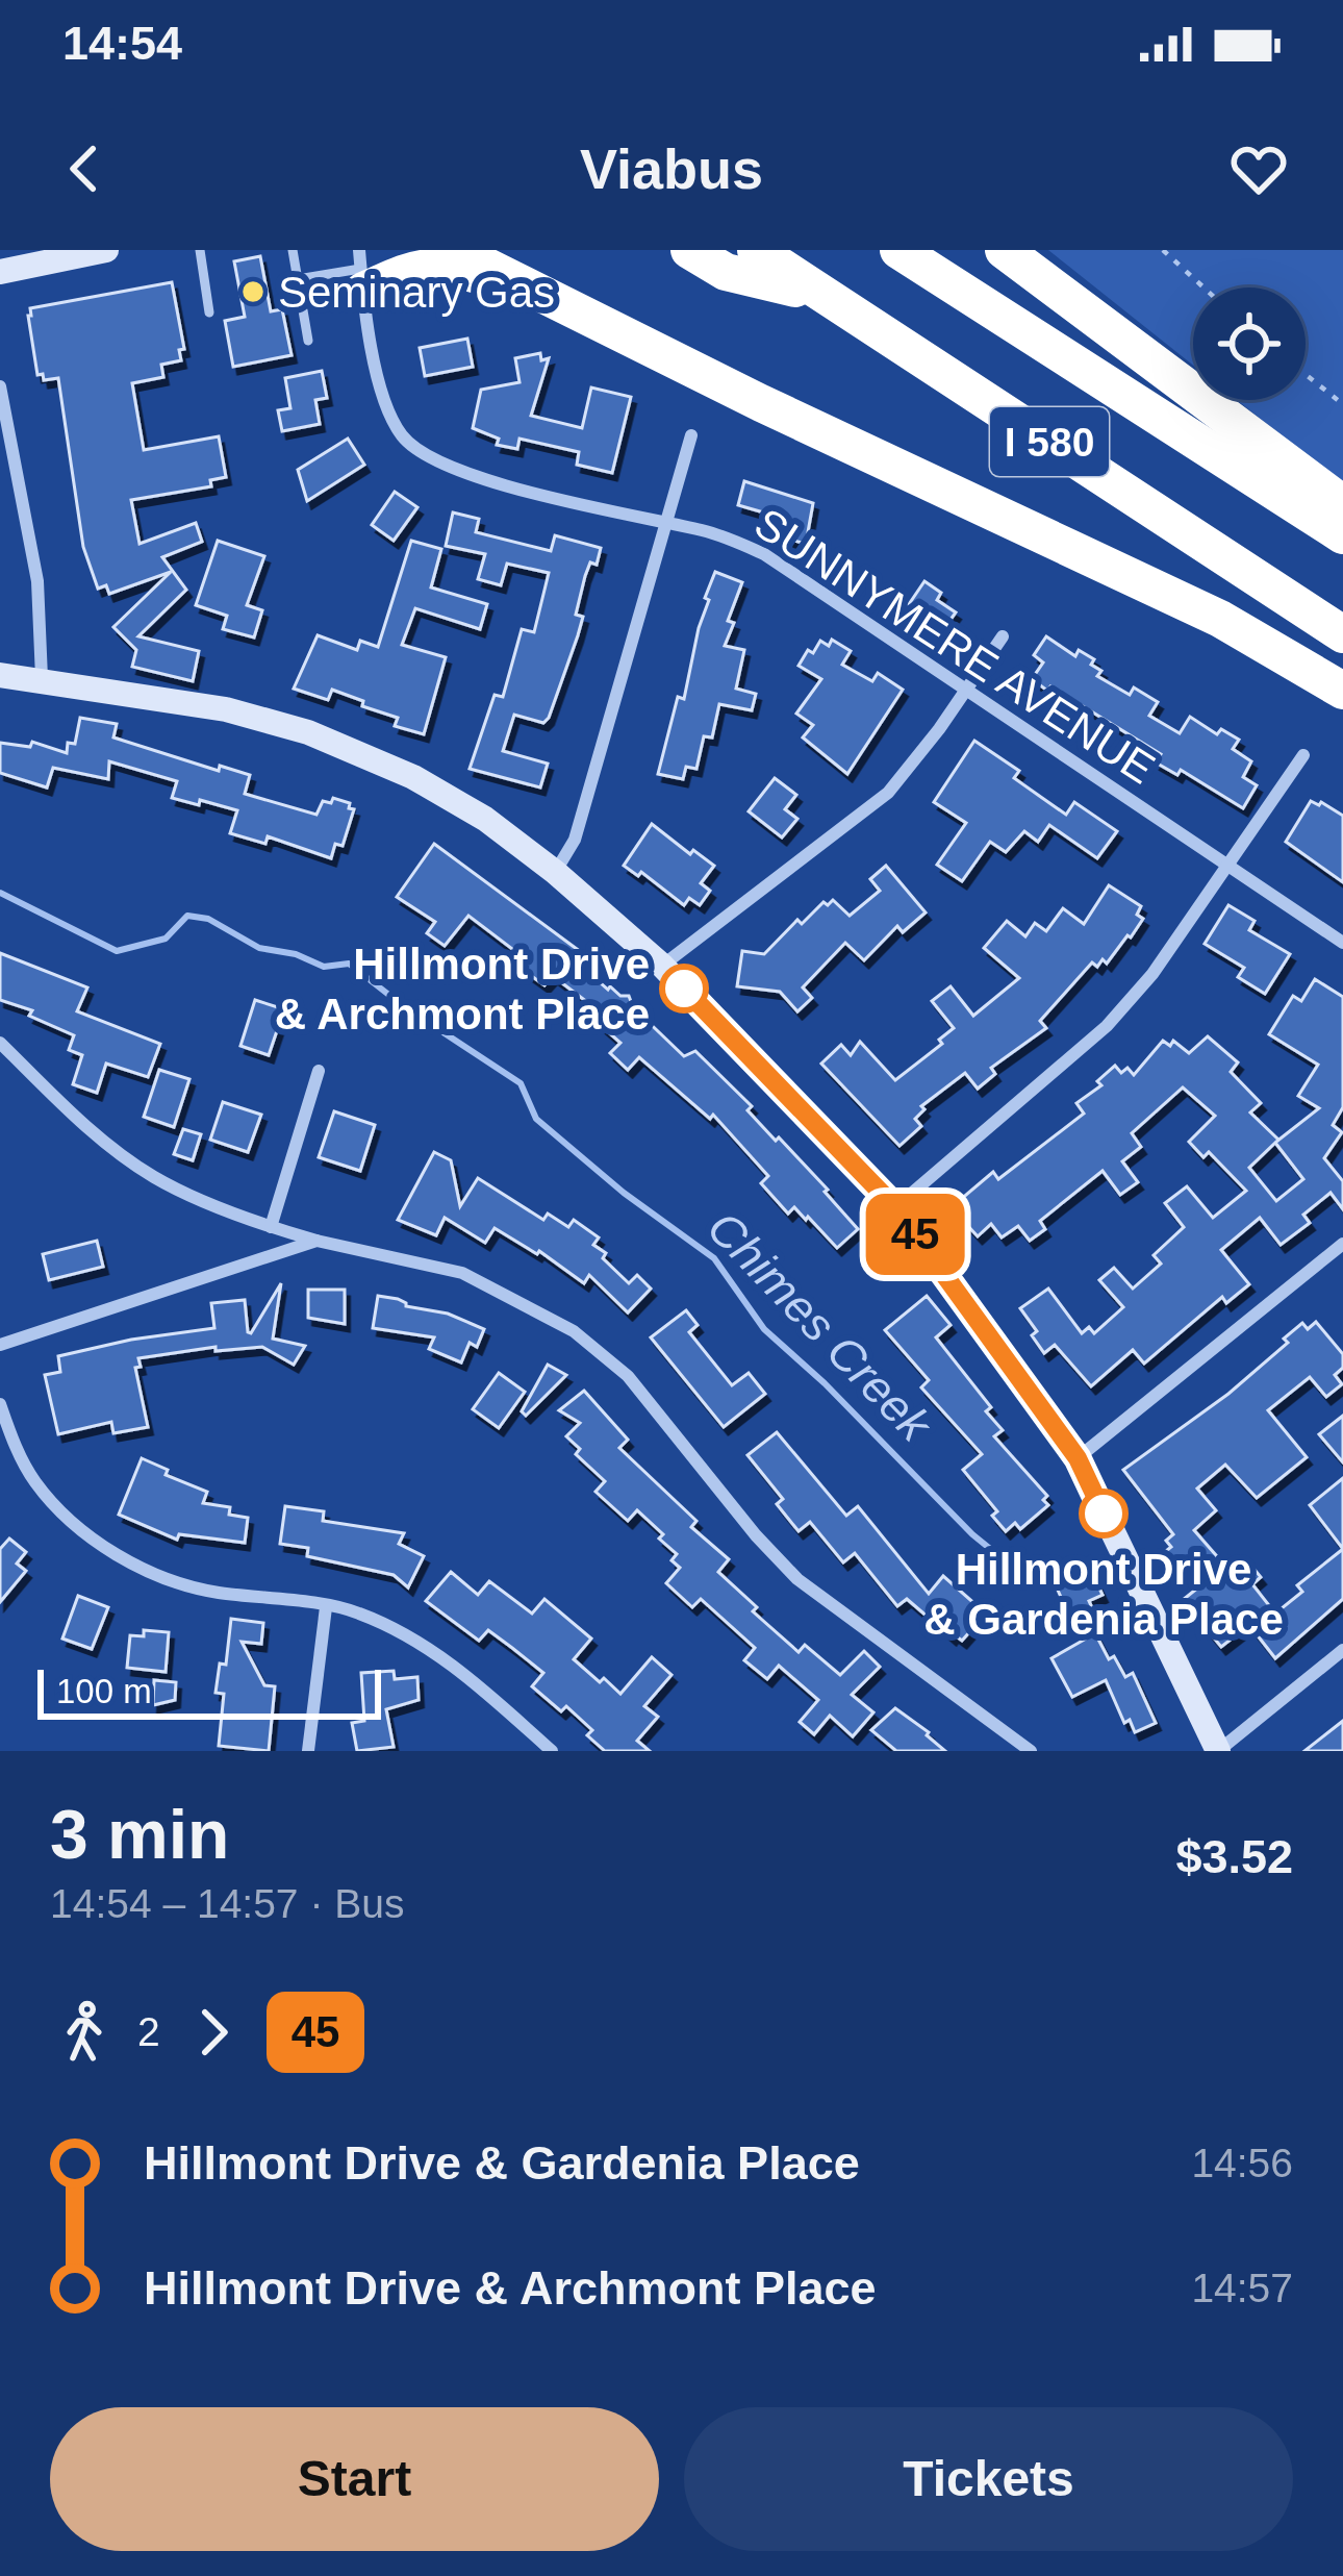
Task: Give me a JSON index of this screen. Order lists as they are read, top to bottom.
{
  "streets": {
    "highway": ["I 580"],
    "street": ["SUNNYMERE AVENUE"]
  },
  "water": ["Chimes Creek"],
  "places": ["Seminary Gas", "Hillmont Drive & Archmont Place", "Hillmont Drive & Gardenia Place"],
  "lines": ["bus line 45"],
  "scale_bar": "100 m",
  "page": {
    "status": "14:54",
    "header": "Viabus",
    "on_map": "45",
    "scale": "100 m",
    "heading": ["3 min", "14:54 – 14:57 · Bus", "$3.52"],
    "legs": ["2", "45"],
    "list": [
      {
        "name": "Hillmont Drive & Gardenia Place",
        "value": "14:56"
      },
      {
        "name": "Hillmont Drive & Archmont Place",
        "value": "14:57"
      }
    ],
    "buttons": ["Start", "Tickets"]
  }
}
